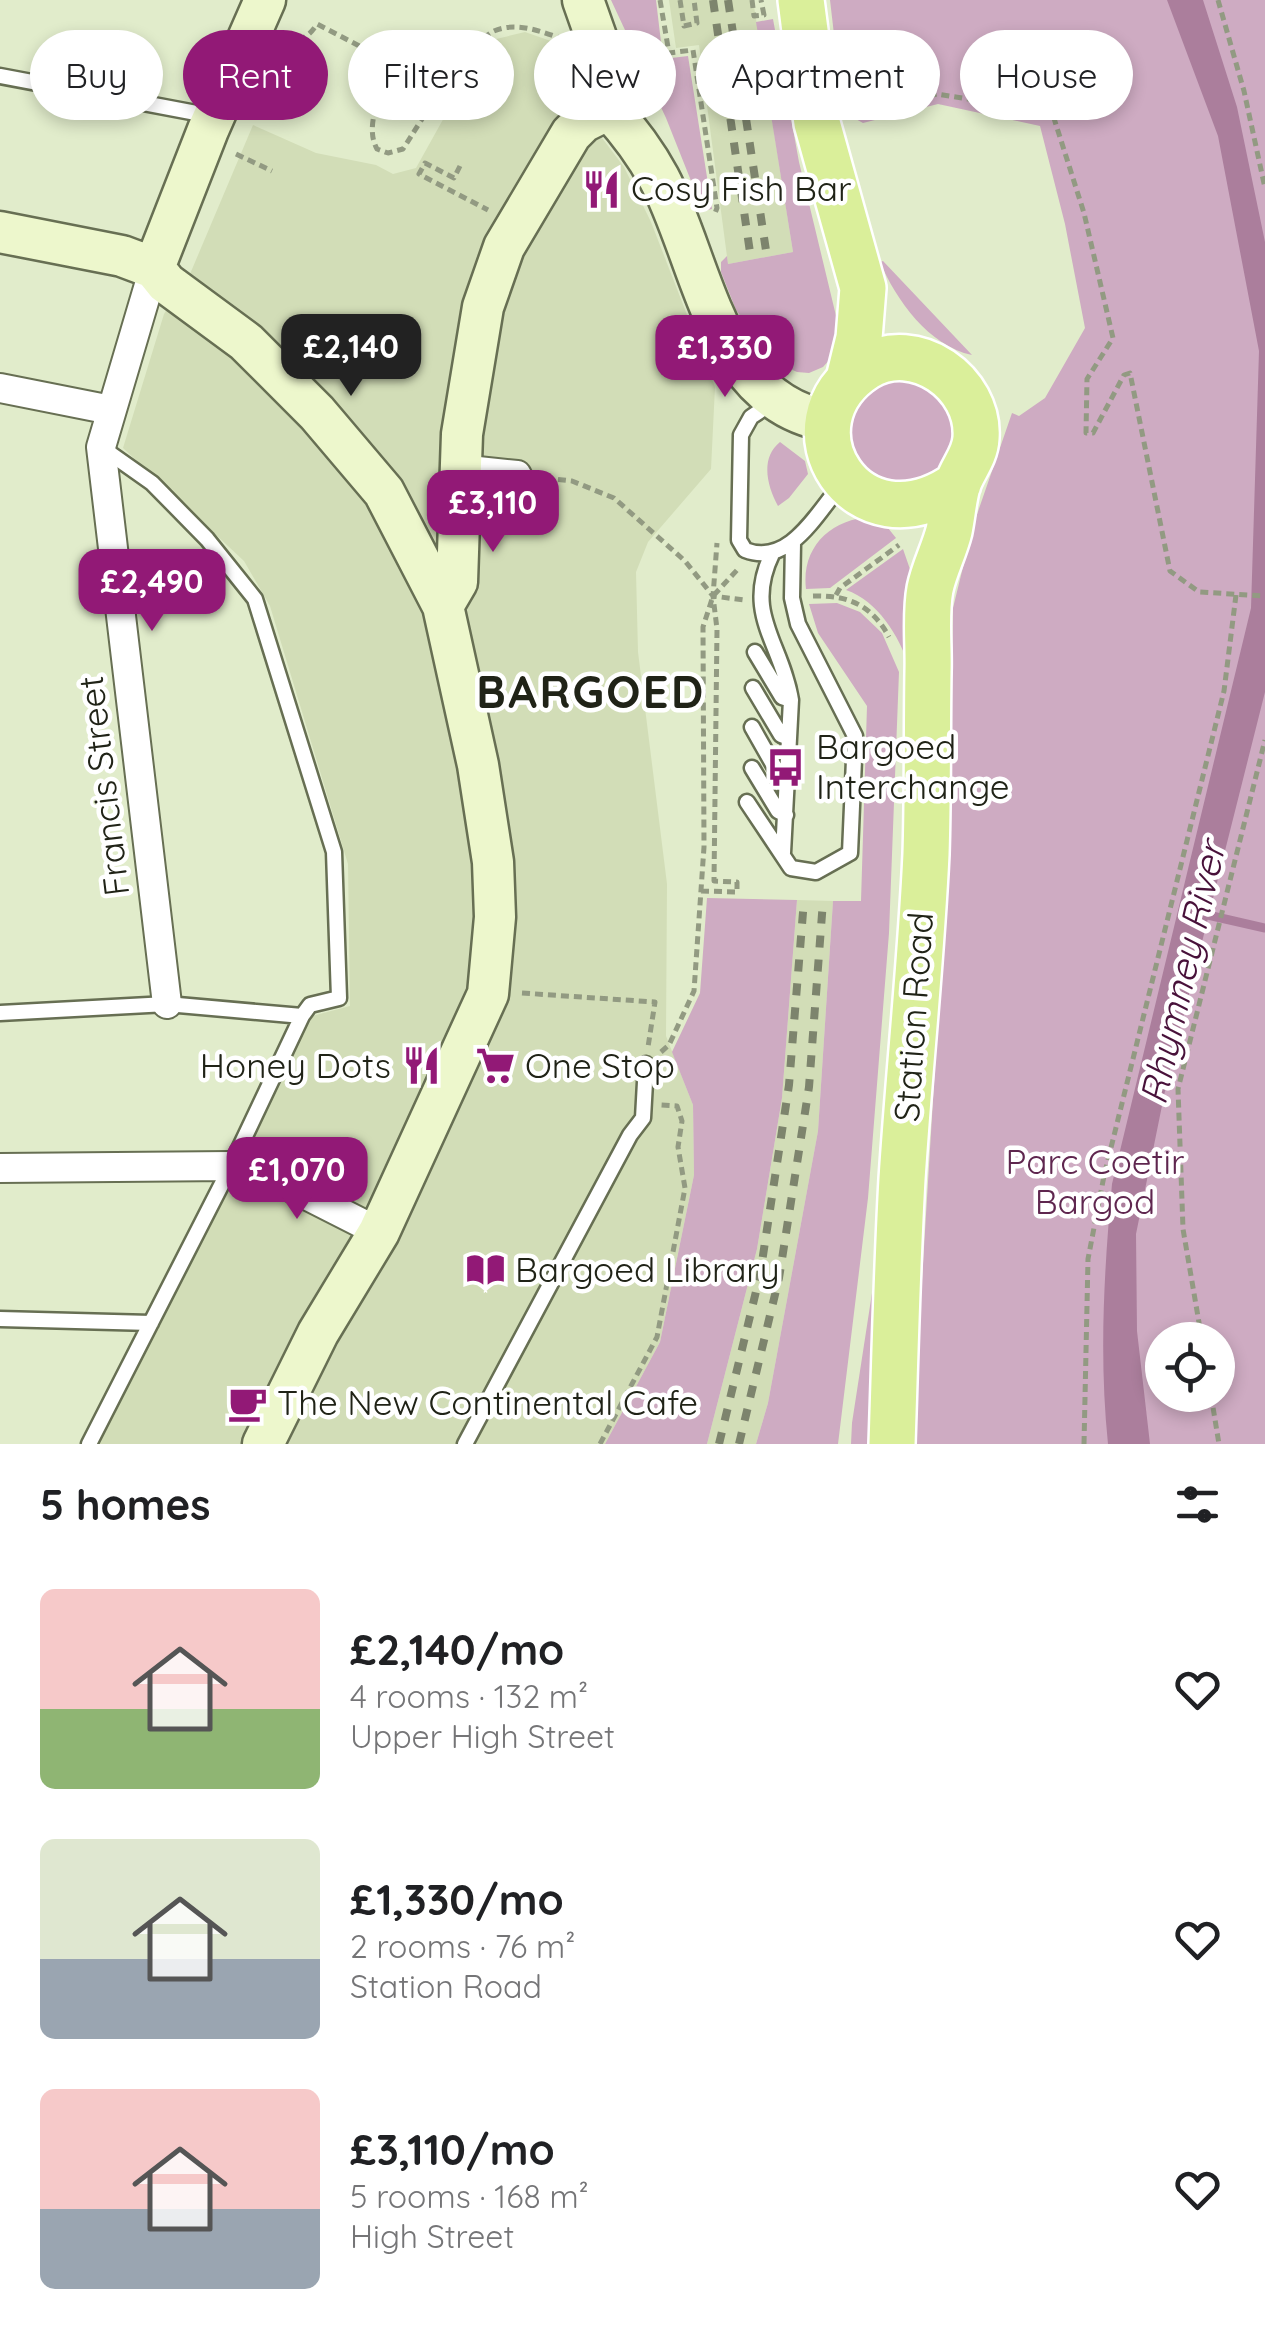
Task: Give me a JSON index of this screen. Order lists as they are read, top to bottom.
{
  "streets": {
    "main road": ["Station Road"],
    "street": ["Francis Street"]
  },
  "districts": ["BARGOED"],
  "water": ["Rhymney River"],
  "parks": ["Parc Coetir Bargod"],
  "places": {
    "restaurant": ["Cosy Fish Bar", "Honey Dots"],
    "bus stop": ["Bargoed Interchange"],
    "supermarket": ["One Stop"],
    "library": ["Bargoed Library"],
    "cafe": ["The New Continental Cafe"]
  },
  "page": {
    "chip": [
      "Buy",
      "Rent",
      "Filters",
      "New",
      "Apartment",
      "House"
    ],
    "price": [
      "£2,140",
      "£1,330",
      "£3,110",
      "£2,490",
      "£1,070"
    ],
    "heading": "5 homes",
    "list": [
      {
        "name": "£2,140/mo",
        "note": "4 rooms · 132 m² · Upper High Street"
      },
      {
        "name": "£1,330/mo",
        "note": "2 rooms · 76 m² · Station Road"
      },
      {
        "name": "£3,110/mo",
        "note": "5 rooms · 168 m² · High Street"
      }
    ]
  }
}
